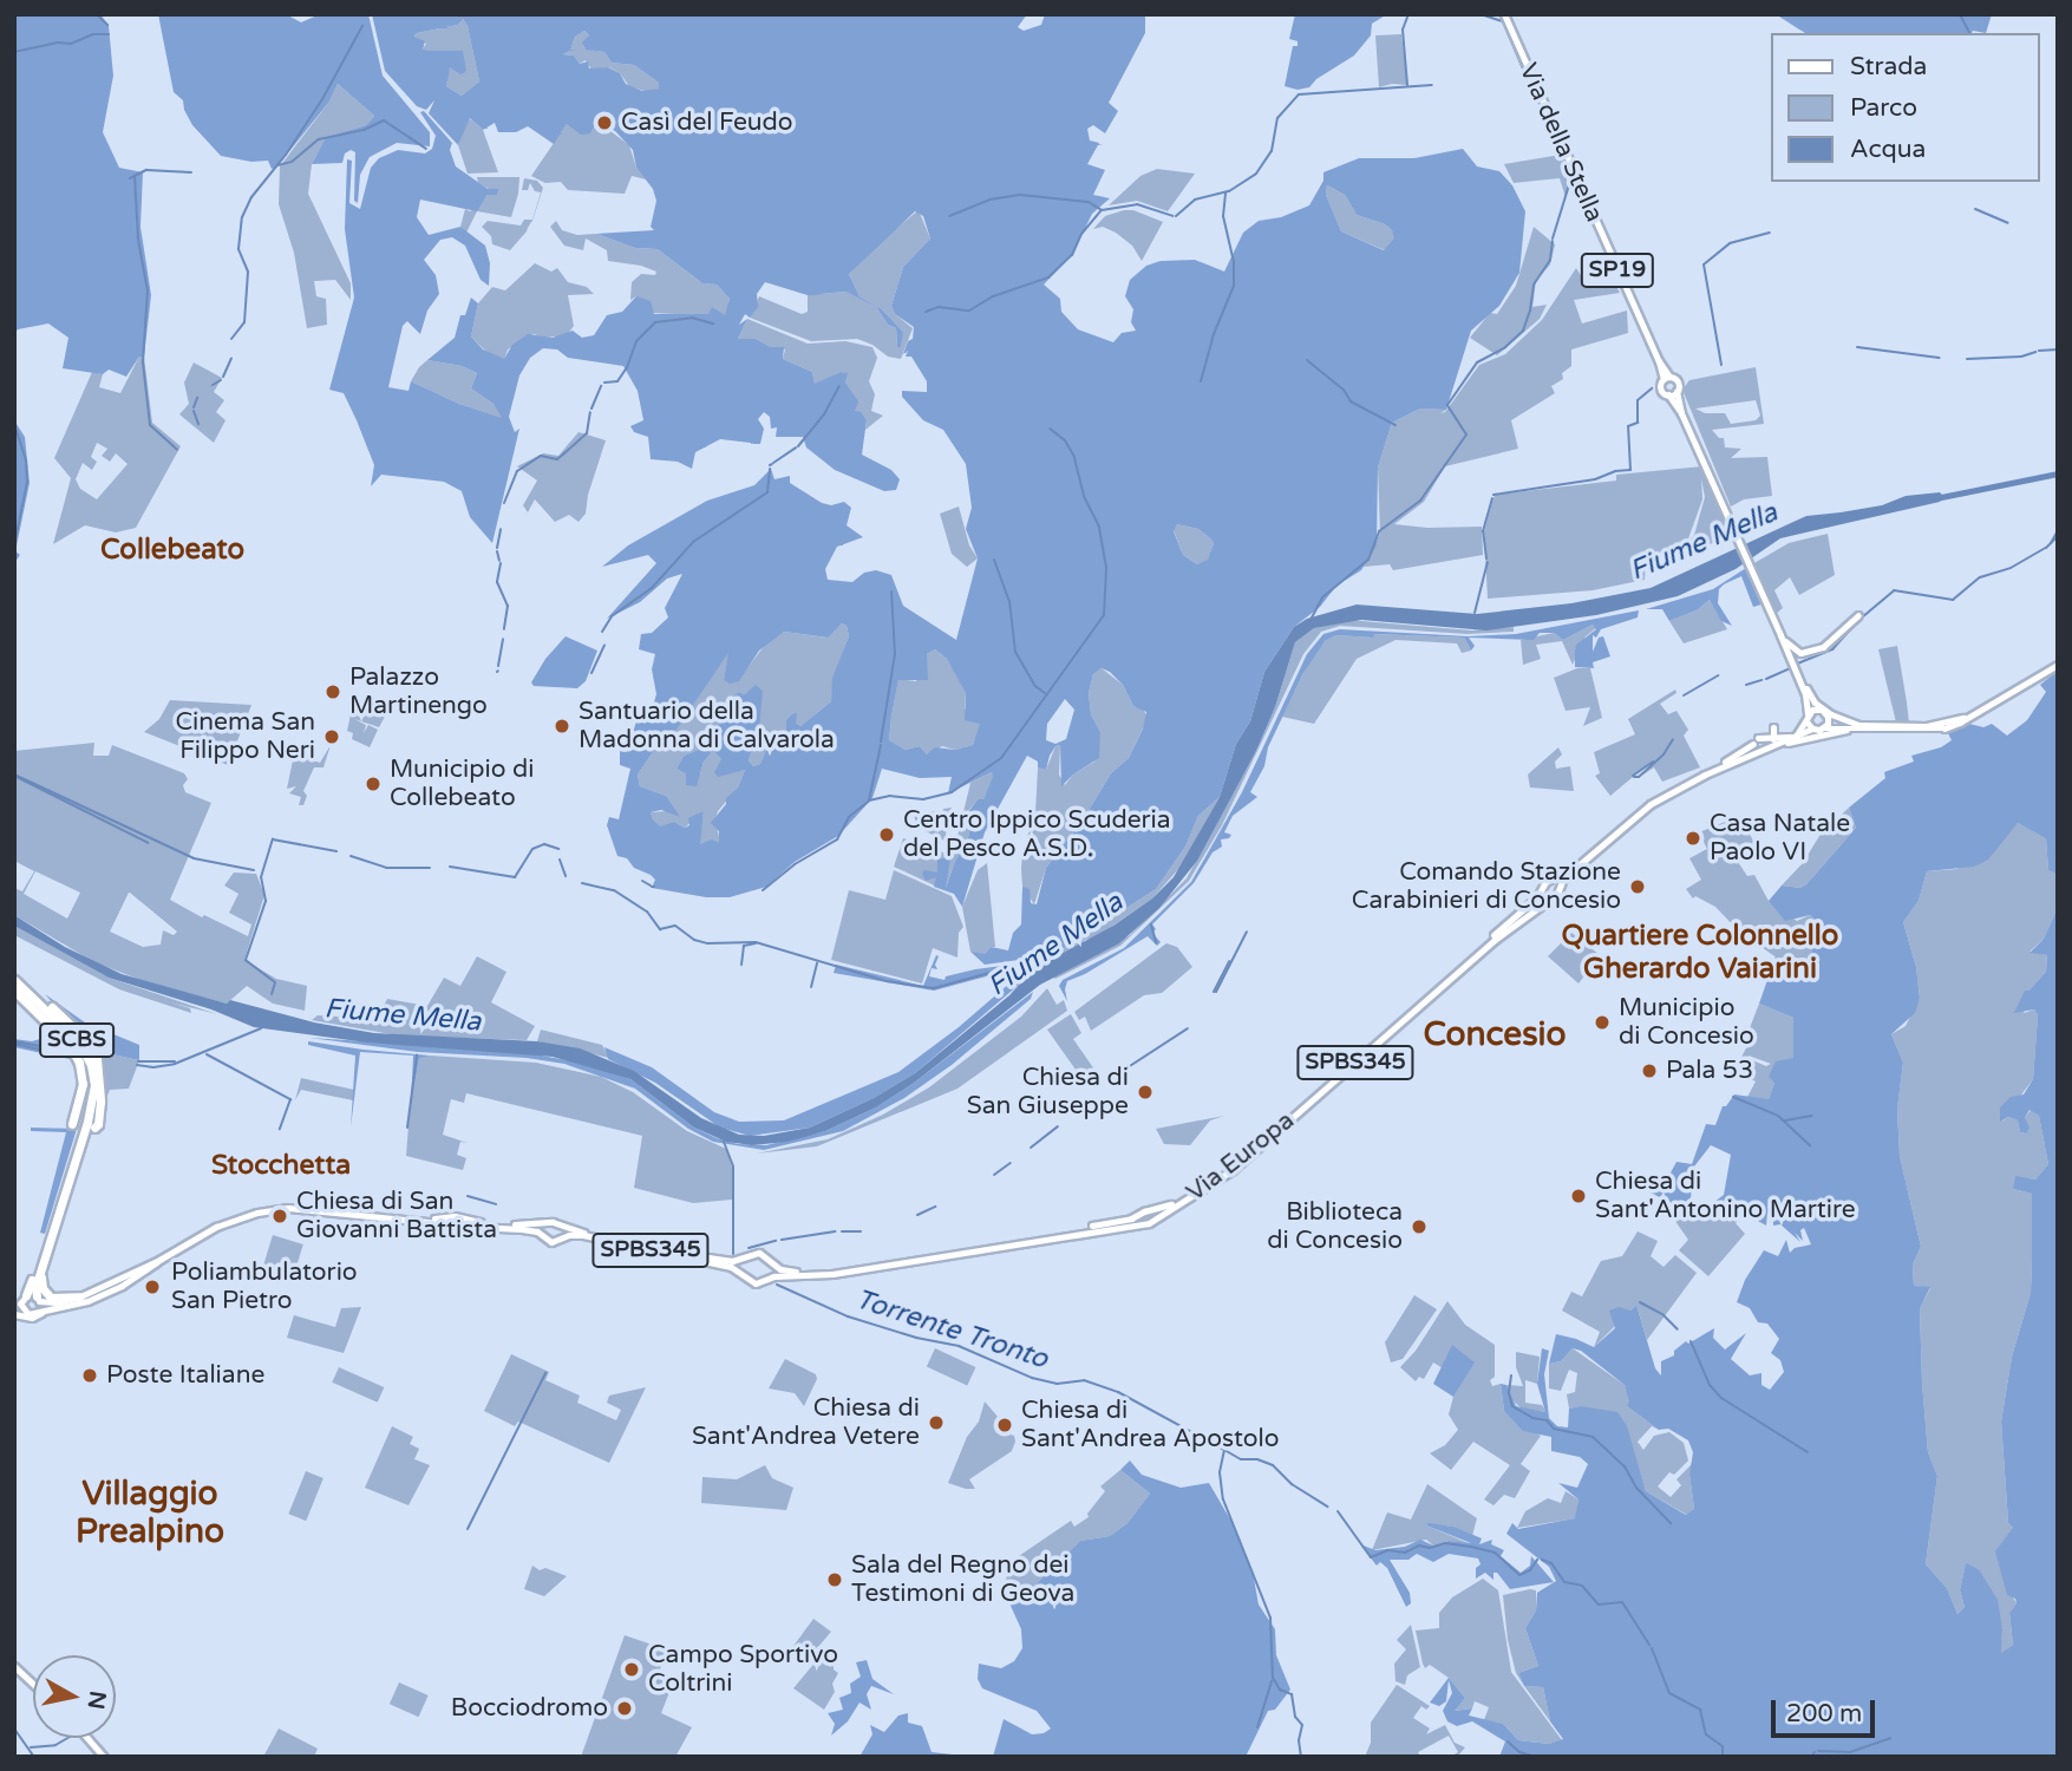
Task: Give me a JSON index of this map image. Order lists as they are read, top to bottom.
{
  "streets": {
    "highway": ["SCBS"],
    "main road": [
      "Via della Stella",
      "SP19",
      "SPBS345",
      "Via Europa"
    ]
  },
  "crossings": [
    ["Via della Stella", "SP19"],
    ["Via della Stella", "Via Europa"],
    ["SP19", "SPBS345"],
    ["SP19", "Via Europa"],
    ["SPBS345", "Via Europa"]
  ],
  "districts": [
    "Collebeato",
    "Quartiere Colonnello Gherardo Vaiarini",
    "Concesio",
    "Stocchetta",
    "Villaggio Prealpino"
  ],
  "water": ["Fiume Mella", "Torrente Tronto"],
  "places": [
    "Casì del Feudo",
    "Palazzo Martinengo",
    "Santuario della Madonna di Calvarola",
    "Cinema San Filippo Neri",
    "Municipio di Collebeato",
    "Centro Ippico Scuderia del Pesco A.S.D.",
    "Casa Natale Paolo VI",
    "Comando Stazione Carabinieri di Concesio",
    "Municipio di Concesio",
    "Pala 53",
    "Chiesa di San Giuseppe",
    "Chiesa di Sant'Antonino Martire",
    "Chiesa di San Giovanni Battista",
    "Biblioteca di Concesio",
    "Poliambulatorio San Pietro",
    "Poste Italiane",
    "Chiesa di Sant'Andrea Vetere",
    "Chiesa di Sant'Andrea Apostolo",
    "Sala del Regno dei Testimoni di Geova",
    "Campo Sportivo Coltrini",
    "Bocciodromo"
  ],
  "legend": ["Strada", "Parco", "Acqua"],
  "scale_bar": "200 m",
  "north": "right"
}
